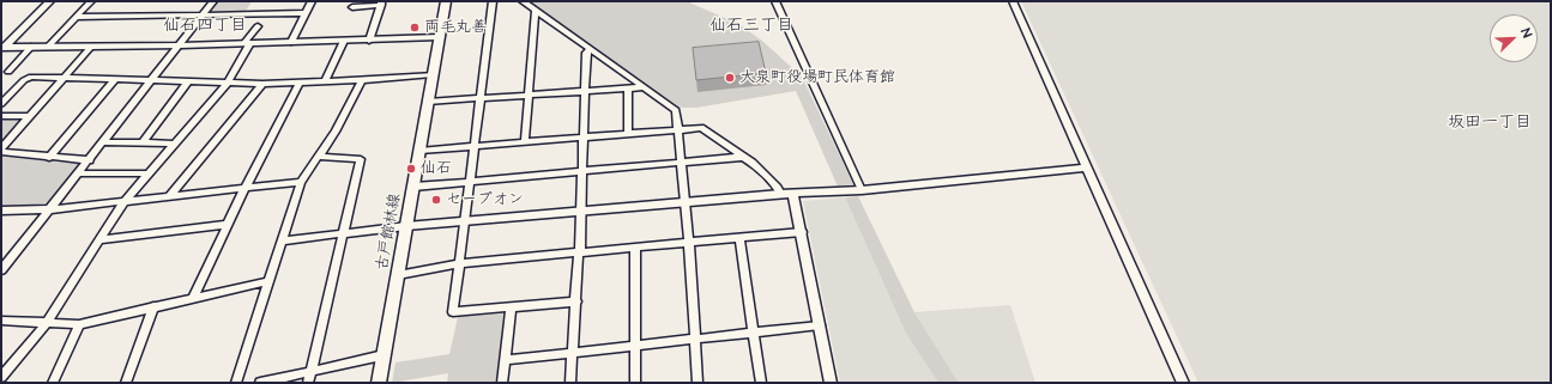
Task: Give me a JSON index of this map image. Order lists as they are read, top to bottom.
{
  "streets": {
    "main road": ["古戸館林線"]
  },
  "districts": ["仙石四丁目", "仙石三丁目", "坂田一丁目"],
  "places": [
    "両毛丸善",
    "大泉町役場町民体育館",
    "仙石",
    "セーブオン"
  ],
  "north": "top right"
}
